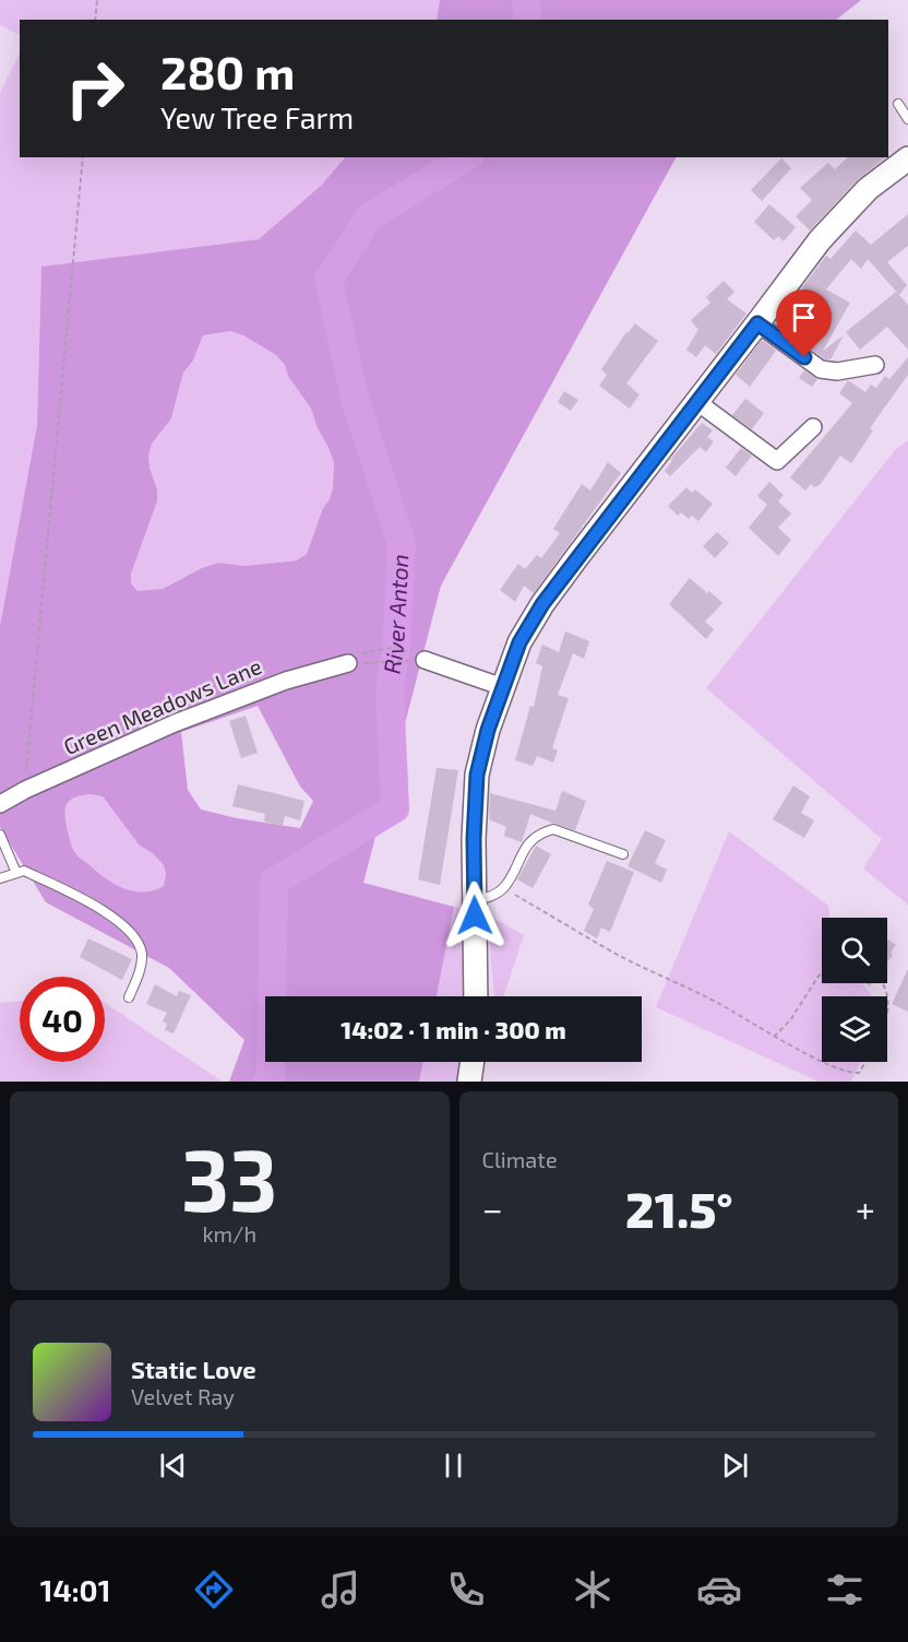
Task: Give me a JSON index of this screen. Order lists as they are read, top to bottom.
{
  "streets": {
    "street": ["Green Meadows Lane"]
  },
  "water": ["River Anton"],
  "page": {
    "turn": ["280 m", "Yew Tree Farm"],
    "limit": "40",
    "trip": "14:02 · 1 min · 300 m",
    "tile": [
      ["33", "km/h"],
      "Climate"
    ],
    "heat": ["−", "21.5°", "+"],
    "song": ["Static Love", "Velvet Ray"],
    "tabs": "14:01"
  }
}
